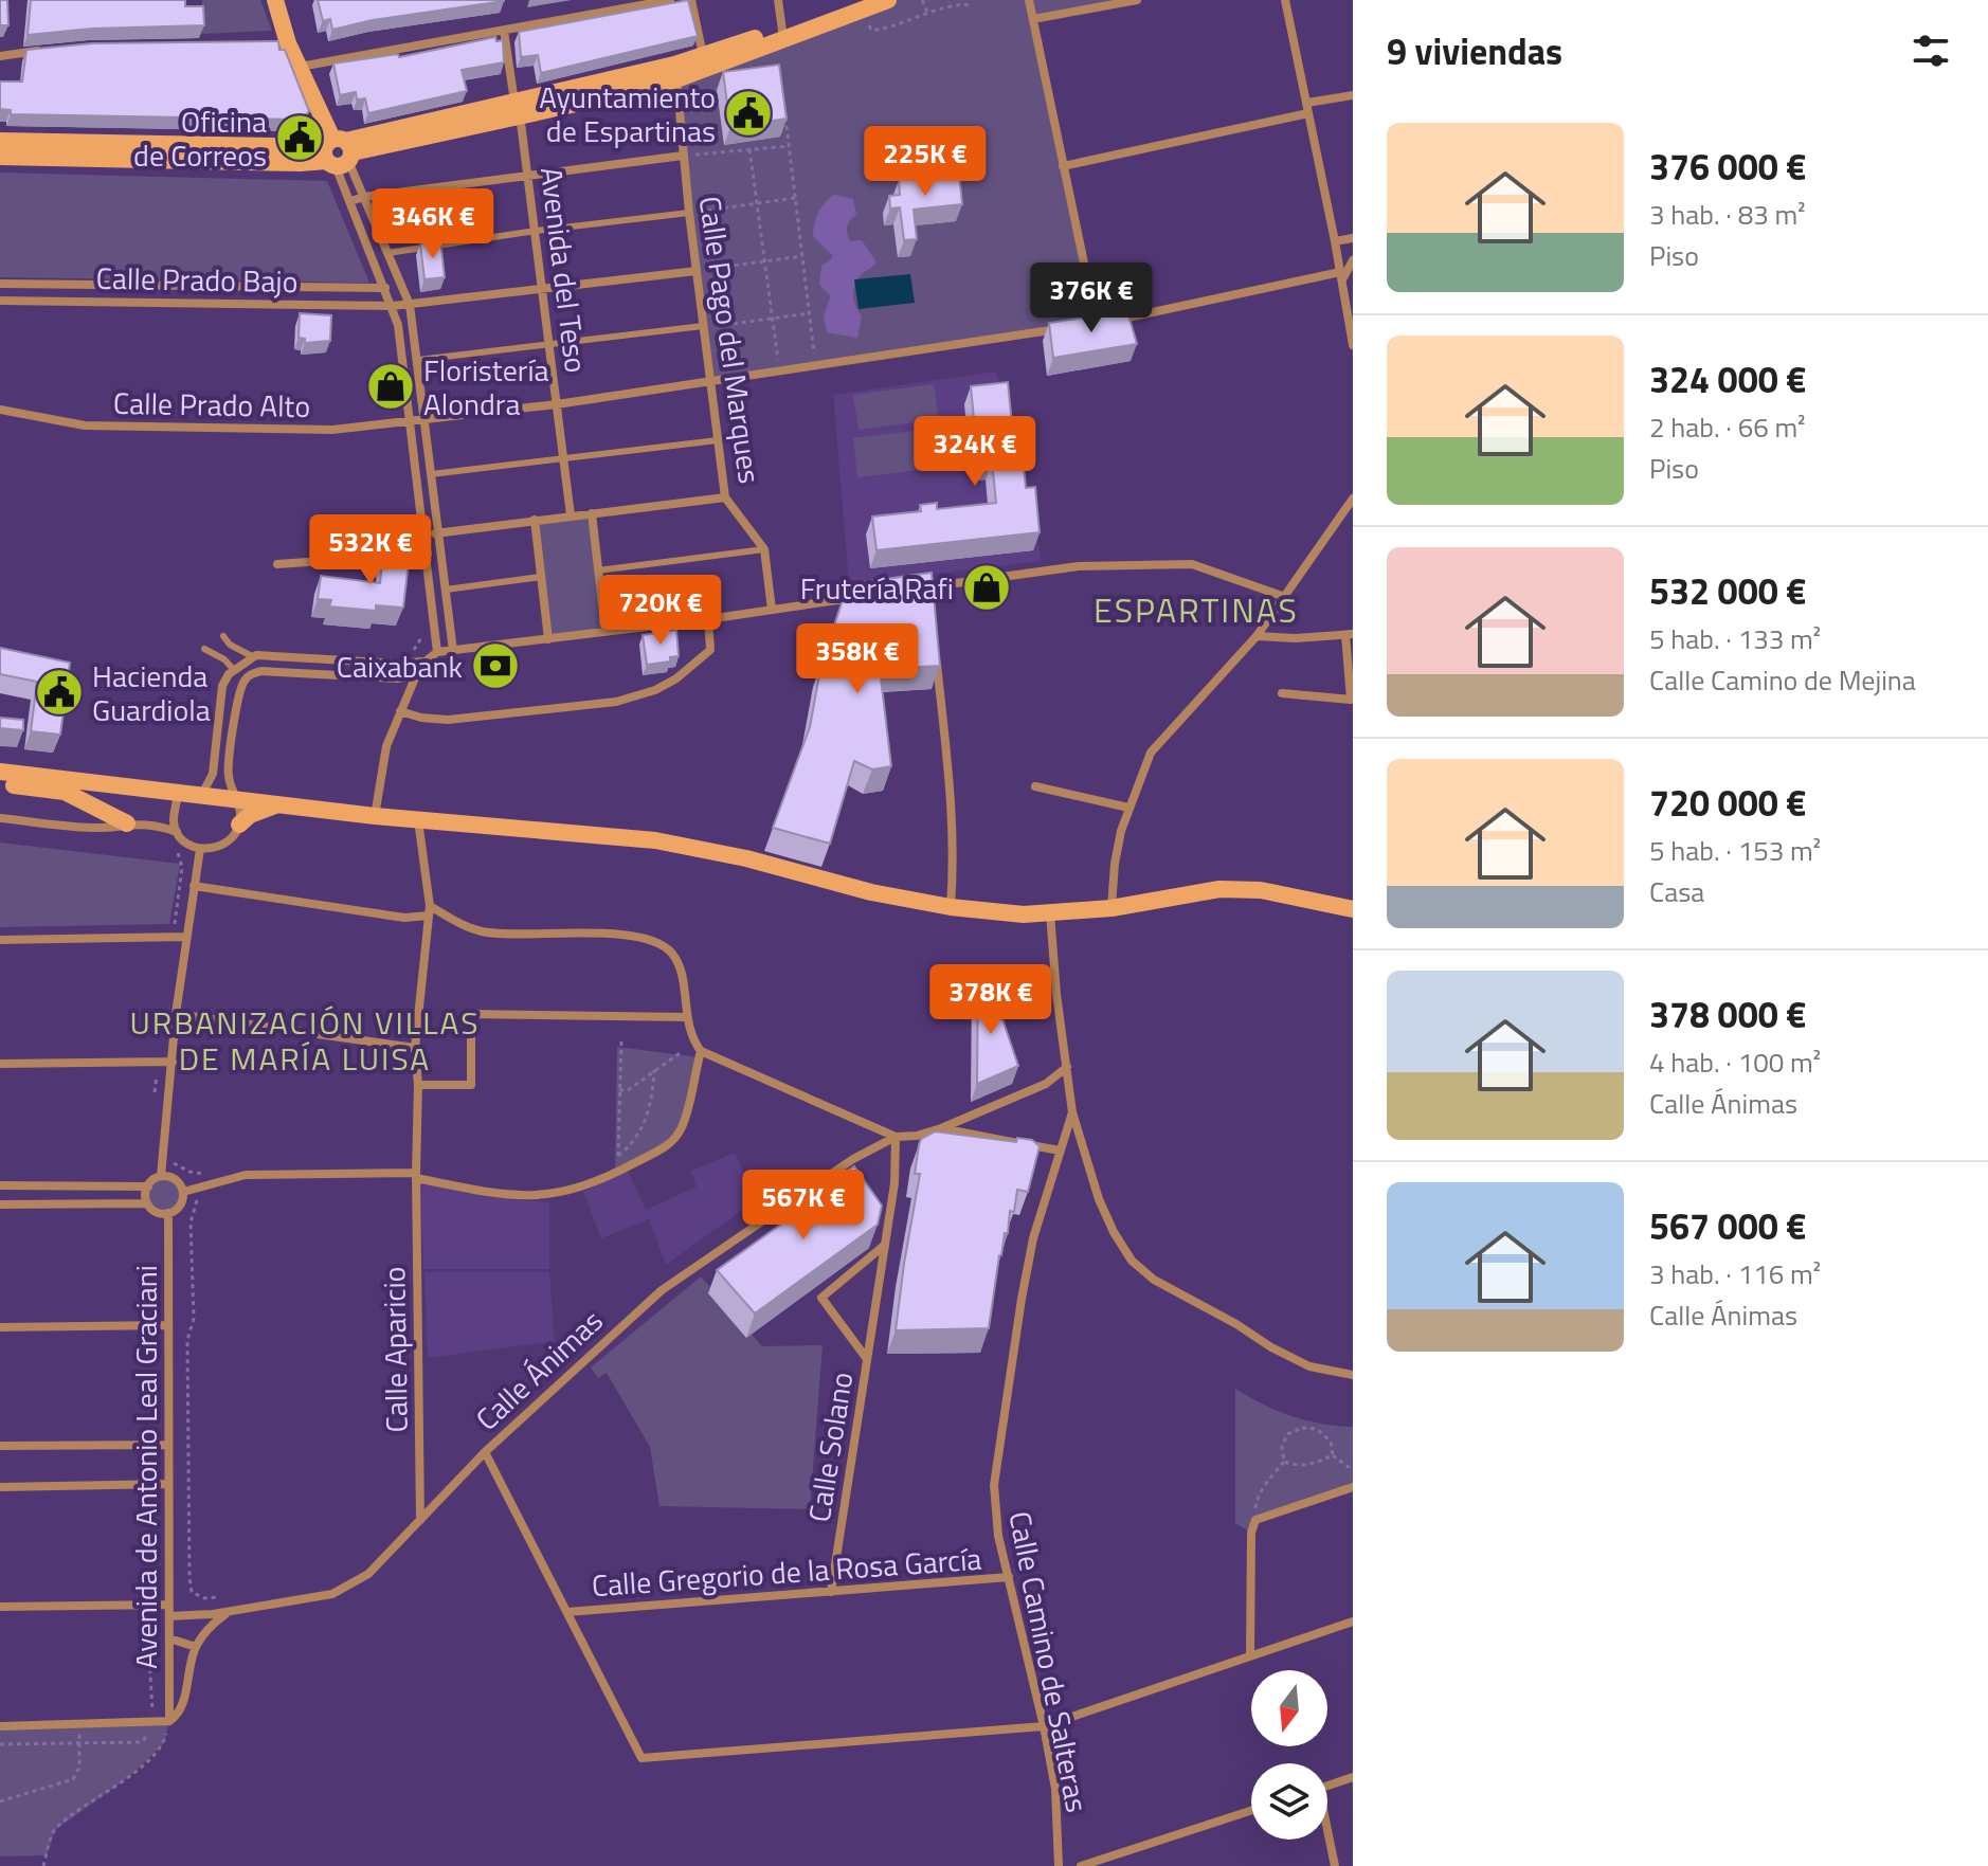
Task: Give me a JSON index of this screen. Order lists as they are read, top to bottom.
{
  "streets": {
    "street": [
      "Avenida del Teso",
      "Calle Prado Bajo",
      "Calle Pago del Marques",
      "Calle Prado Alto",
      "Calle Aparicio",
      "Calle Ánimas",
      "Calle Solano",
      "Avenida de Antonio Leal Graciani",
      "Calle Gregorio de la Rosa García",
      "Calle Camino de Salteras"
    ]
  },
  "crossings": [
    ["Avenida del Teso", "Calle Prado Bajo"],
    ["Avenida del Teso", "Calle Prado Alto"],
    ["Calle Prado Bajo", "Calle Pago del Marques"],
    ["Calle Pago del Marques", "Calle Prado Alto"],
    ["Calle Aparicio", "Calle Ánimas"],
    ["Calle Ánimas", "Calle Solano"],
    ["Calle Ánimas", "Avenida de Antonio Leal Graciani"],
    ["Calle Ánimas", "Calle Camino de Salteras"],
    ["Calle Solano", "Calle Gregorio de la Rosa García"],
    ["Calle Gregorio de la Rosa García", "Calle Camino de Salteras"]
  ],
  "districts": ["ESPARTINAS", "URBANIZACIÓN VILLAS DE MARÍA LUISA"],
  "places": {
    "public building": ["Ayuntamiento de Espartinas", "Oficina de Correos", "Hacienda Guardiola"],
    "shop": ["Floristería Alondra", "Frutería Rafi"],
    "bank": ["Caixabank"]
  },
  "north": "bottom",
  "page": {
    "heading": "9 viviendas",
    "list": [
      {
        "name": "376 000 €",
        "note": "3 hab. · 83 m² · Piso"
      },
      {
        "name": "324 000 €",
        "note": "2 hab. · 66 m² · Piso"
      },
      {
        "name": "532 000 €",
        "note": "5 hab. · 133 m² · Calle Camino de Mejina"
      },
      {
        "name": "720 000 €",
        "note": "5 hab. · 153 m² · Casa"
      },
      {
        "name": "378 000 €",
        "note": "4 hab. · 100 m² · Calle Ánimas"
      },
      {
        "name": "567 000 €",
        "note": "3 hab. · 116 m² · Calle Ánimas"
      }
    ],
    "price": [
      "225K €",
      "346K €",
      "376K €",
      "324K €",
      "532K €",
      "720K €",
      "358K €",
      "378K €",
      "567K €"
    ]
  }
}
